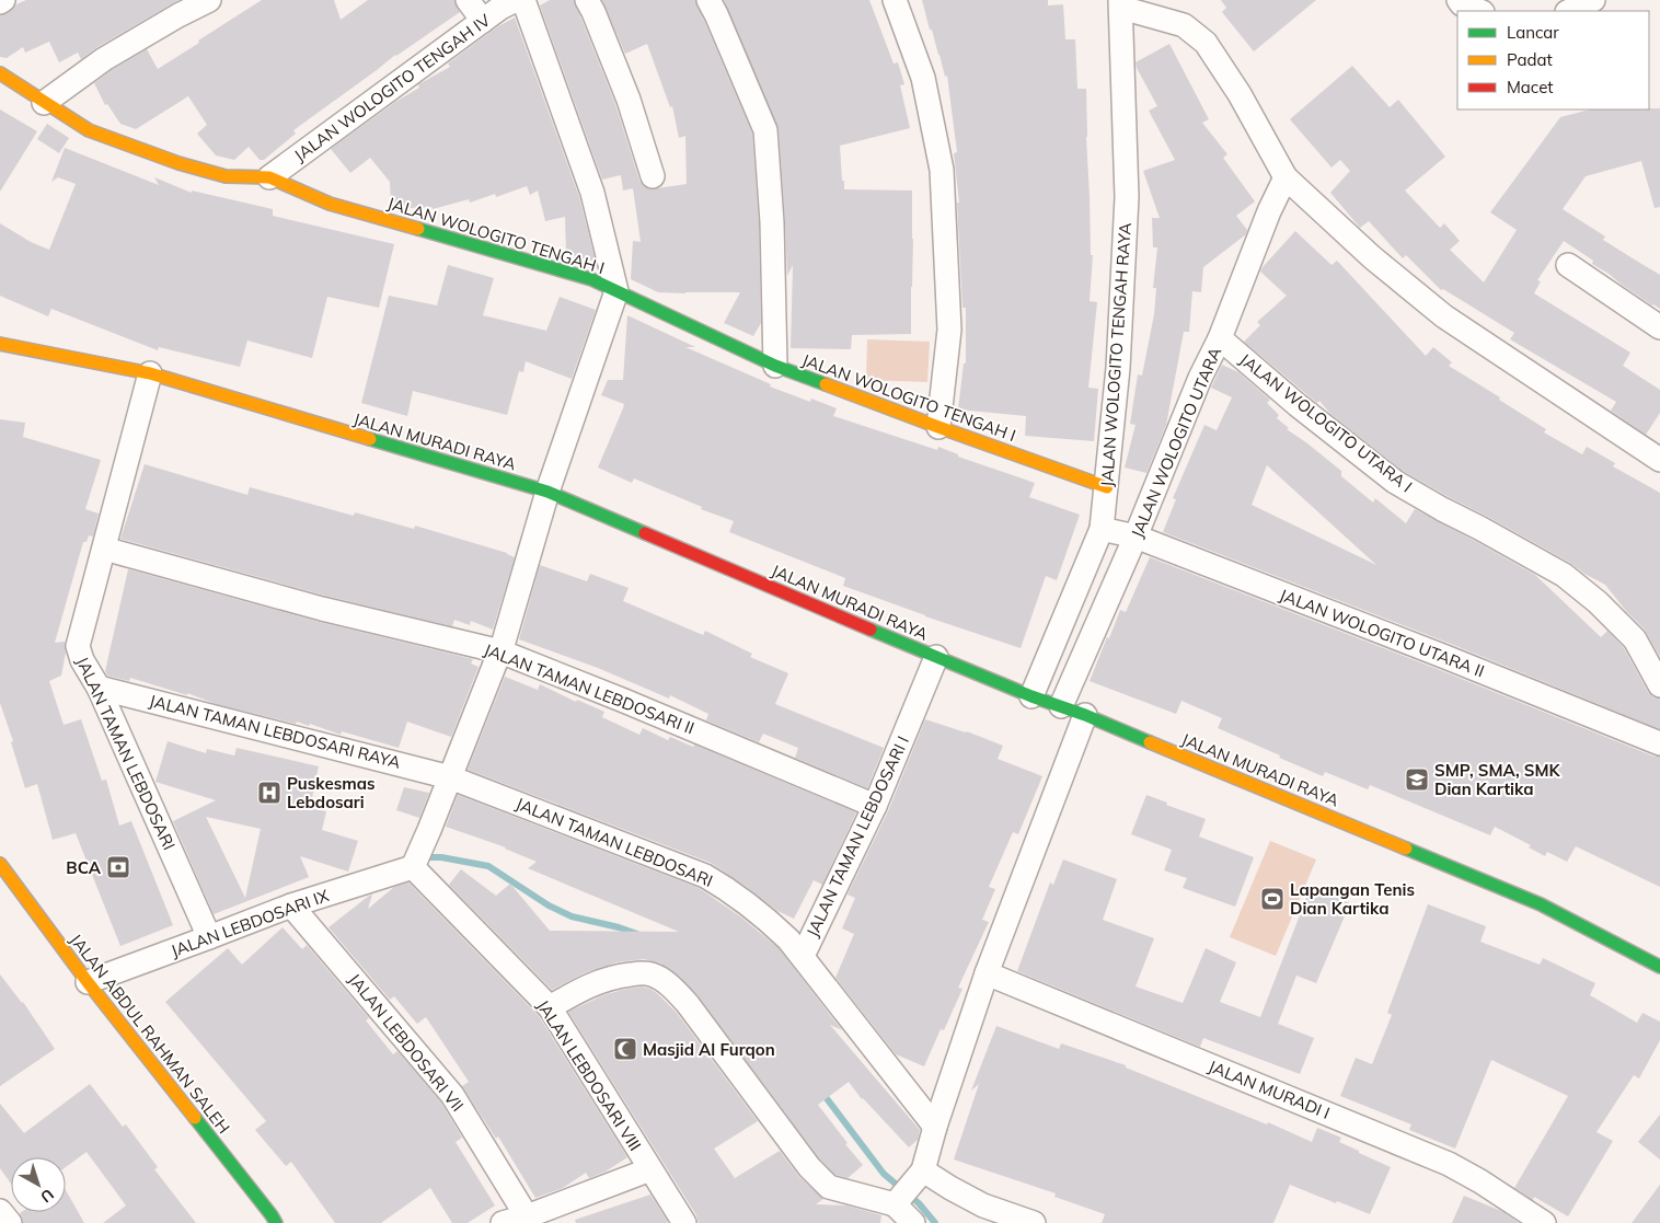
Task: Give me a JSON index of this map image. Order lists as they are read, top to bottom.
{
  "streets": {
    "street": [
      "JALAN WOLOGITO TENGAH IV",
      "JALAN WOLOGITO TENGAH I",
      "JALAN WOLOGITO TENGAH RAYA",
      "JALAN WOLOGITO UTARA I",
      "JALAN MURADI RAYA",
      "JALAN WOLOGITO UTARA",
      "JALAN WOLOGITO UTARA II",
      "JALAN TAMAN LEBDOSARI II",
      "JALAN TAMAN LEBDOSARI RAYA",
      "JALAN TAMAN LEBDOSARI",
      "JALAN TAMAN LEBDOSARI I",
      "JALAN LEBDOSARI IX",
      "JALAN ABDUL RAHMAN SALEH",
      "JALAN LEBDOSARI VII",
      "JALAN LEBDOSARI VIII",
      "JALAN MURADI I"
    ]
  },
  "crossings": [
    ["JALAN WOLOGITO TENGAH IV", "JALAN WOLOGITO TENGAH I"],
    ["JALAN WOLOGITO TENGAH I", "JALAN WOLOGITO TENGAH RAYA"],
    ["JALAN WOLOGITO TENGAH RAYA", "JALAN MURADI RAYA"],
    ["JALAN WOLOGITO TENGAH RAYA", "JALAN WOLOGITO UTARA II"],
    ["JALAN WOLOGITO UTARA I", "JALAN WOLOGITO UTARA"],
    ["JALAN MURADI RAYA", "JALAN WOLOGITO UTARA"],
    ["JALAN MURADI RAYA", "JALAN TAMAN LEBDOSARI"],
    ["JALAN MURADI RAYA", "JALAN TAMAN LEBDOSARI I"],
    ["JALAN WOLOGITO UTARA", "JALAN WOLOGITO UTARA II"],
    ["JALAN TAMAN LEBDOSARI II", "JALAN TAMAN LEBDOSARI"],
    ["JALAN TAMAN LEBDOSARI II", "JALAN TAMAN LEBDOSARI I"],
    ["JALAN TAMAN LEBDOSARI RAYA", "JALAN TAMAN LEBDOSARI"],
    ["JALAN TAMAN LEBDOSARI", "JALAN TAMAN LEBDOSARI I"],
    ["JALAN TAMAN LEBDOSARI", "JALAN LEBDOSARI IX"],
    ["JALAN LEBDOSARI IX", "JALAN ABDUL RAHMAN SALEH"],
    ["JALAN LEBDOSARI IX", "JALAN LEBDOSARI VII"],
    ["JALAN LEBDOSARI IX", "JALAN LEBDOSARI VIII"]
  ],
  "places": {
    "school or university": ["SMP, SMA, SMK Dian Kartika"],
    "hospital": ["Puskesmas Lebdosari"],
    "bank": ["BCA"],
    "sports": ["Lapangan Tenis Dian Kartika"],
    "mosque": ["Masjid Al Furqon"]
  },
  "legend": ["Lancar", "Padat", "Macet"],
  "north": "bottom right"
}
